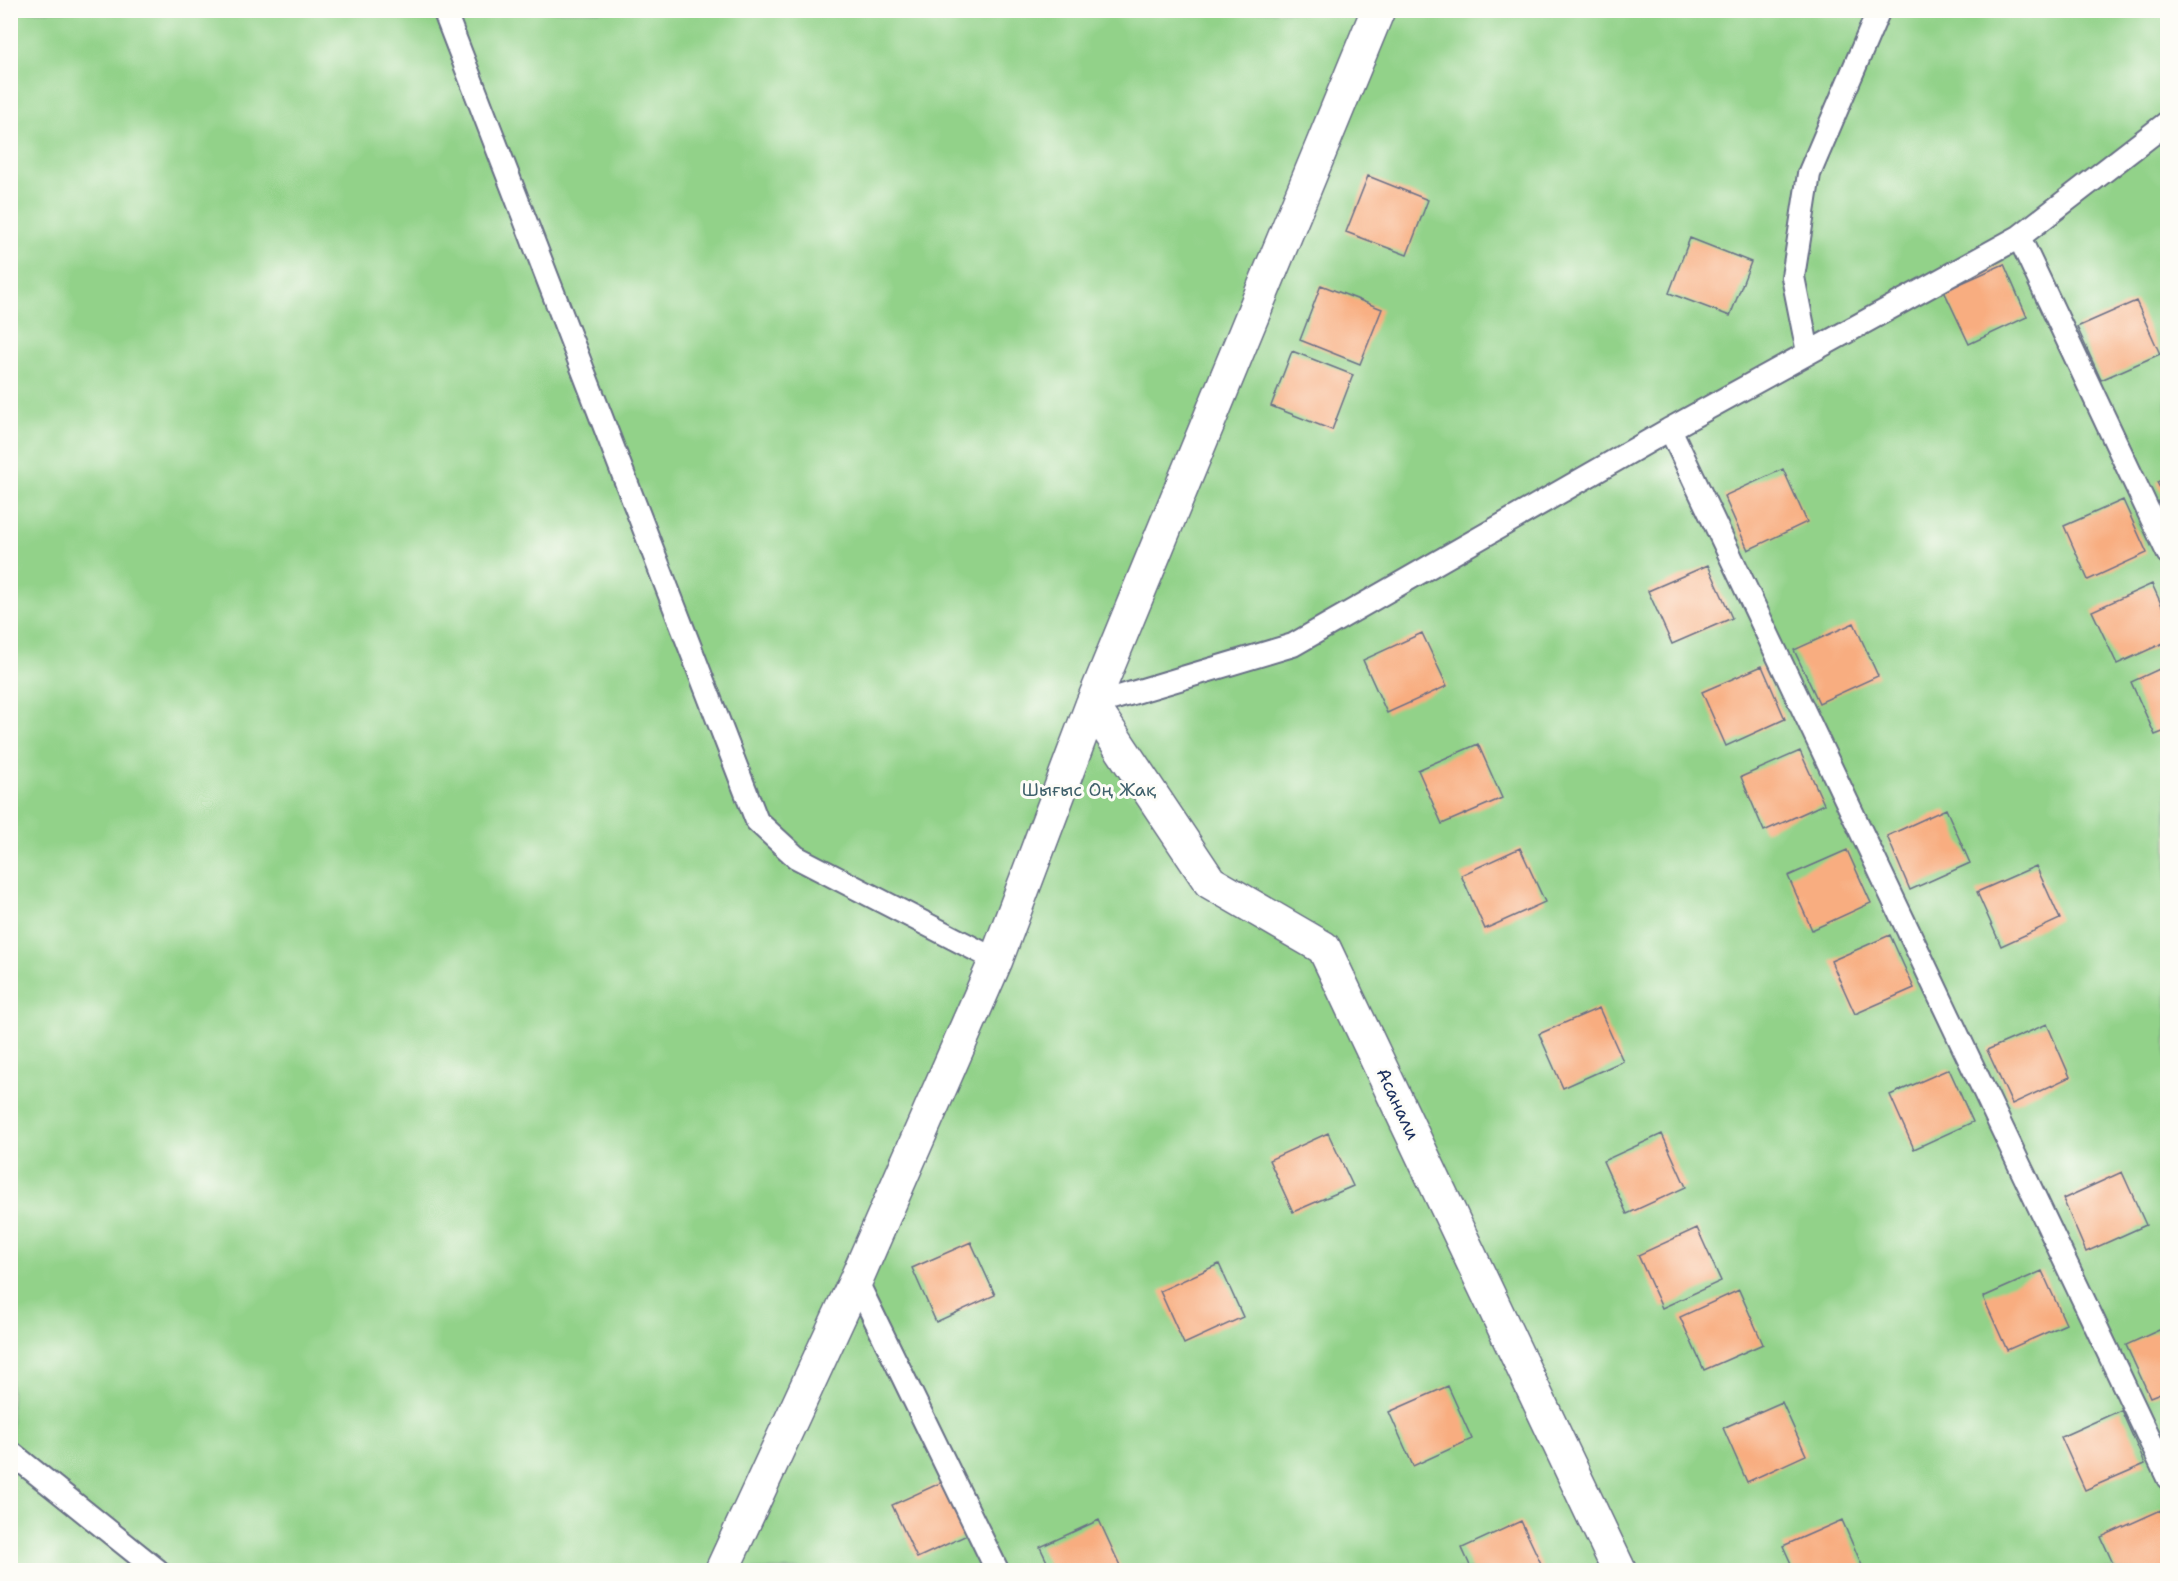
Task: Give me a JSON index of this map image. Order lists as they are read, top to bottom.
{
  "streets": {
    "street": ["Асанали"]
  },
  "parks": ["Шығыс Оң Жақ"]
}
